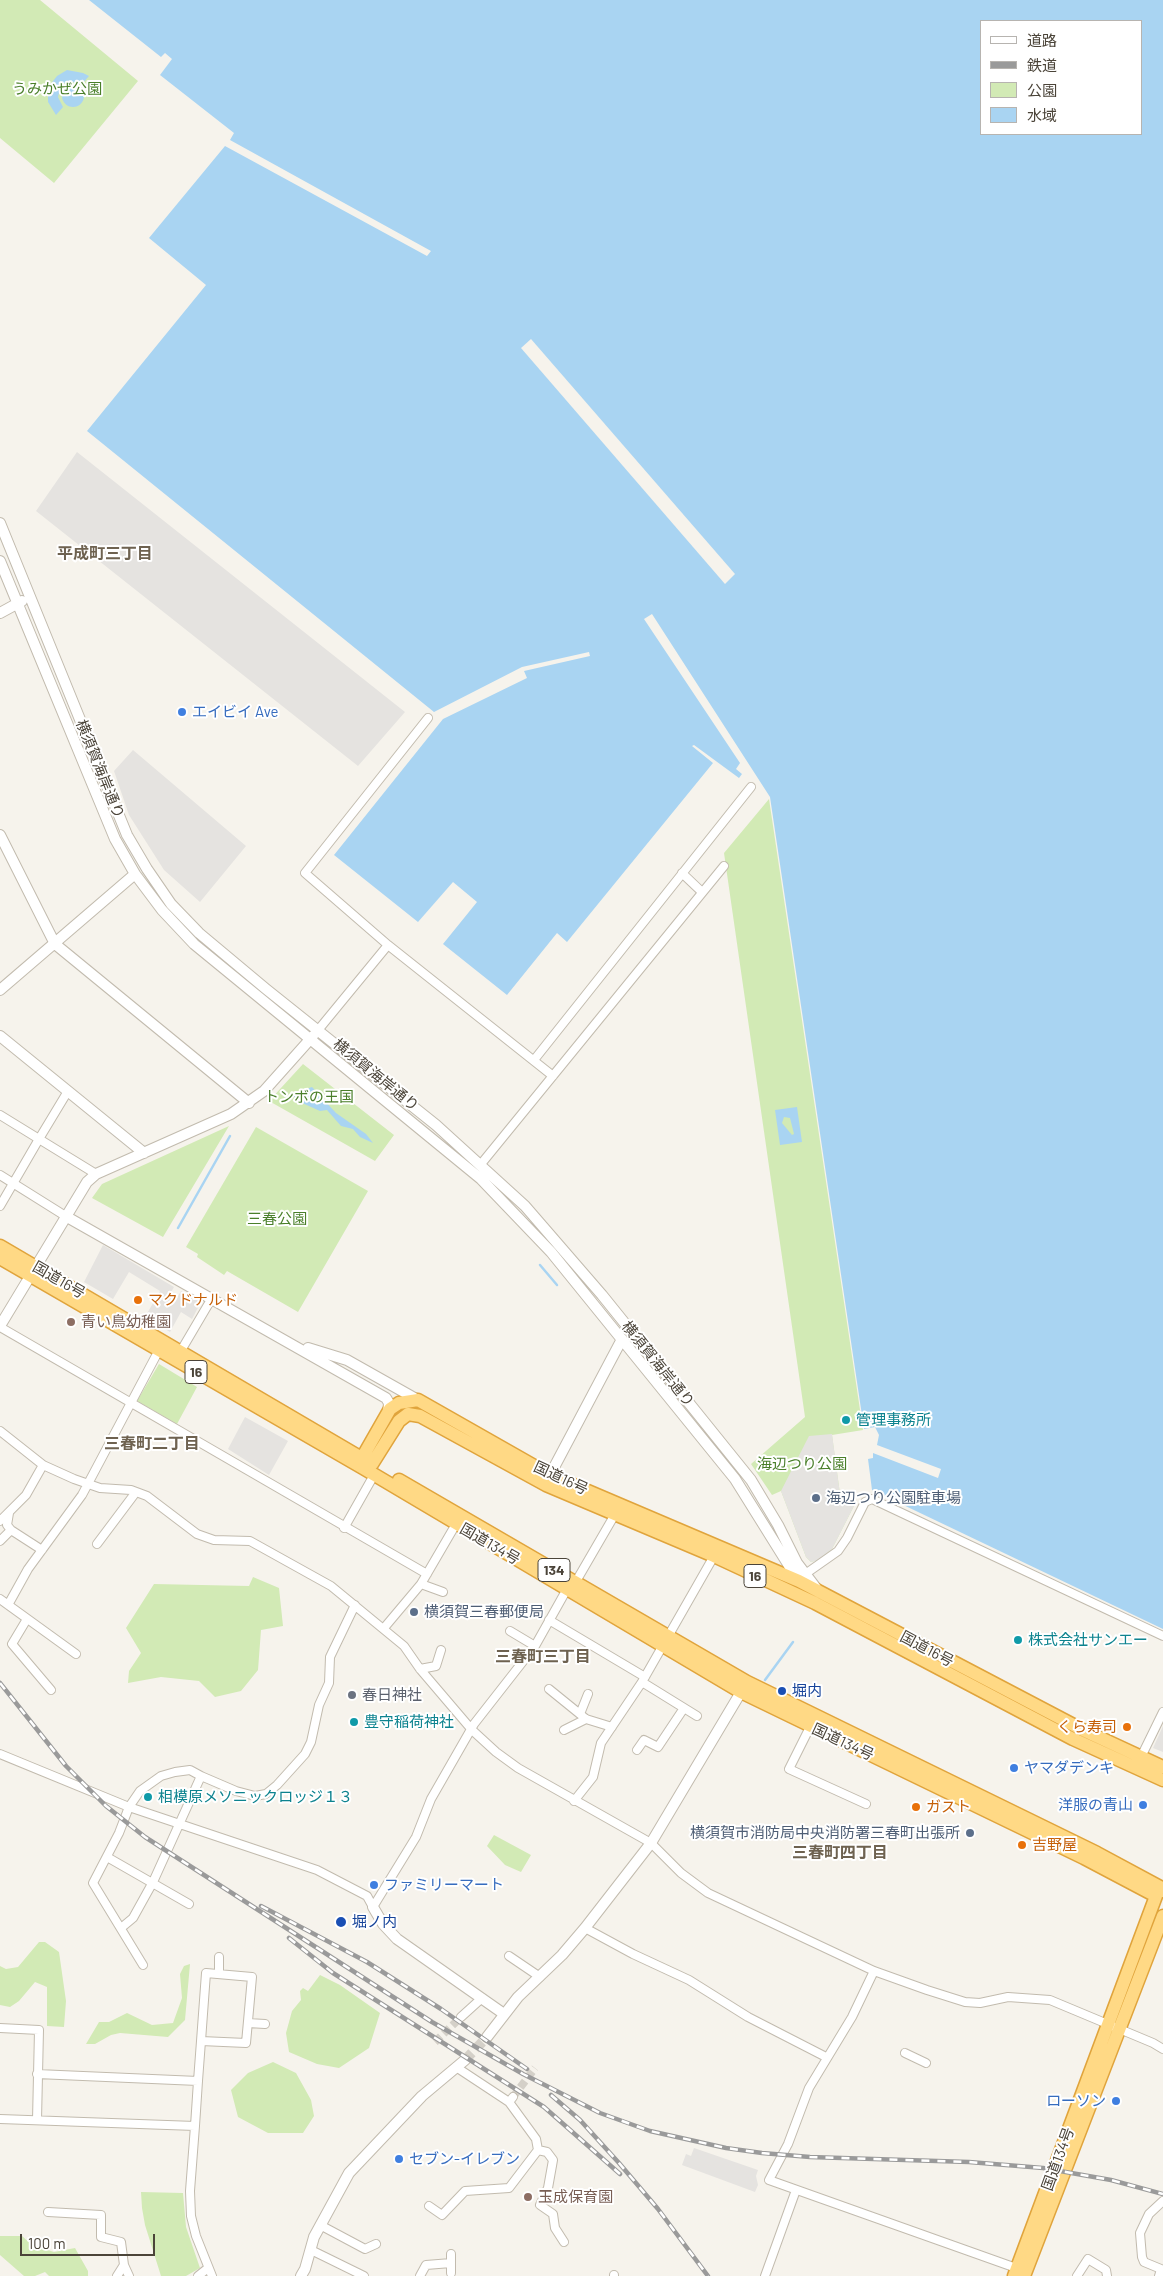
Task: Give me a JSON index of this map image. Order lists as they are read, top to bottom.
{
  "streets": {
    "highway": [
      "国道16号",
      "16",
      "国道134号",
      "134"
    ],
    "street": ["横須賀海岸通り"]
  },
  "crossings": [
    ["横須賀海岸通り", "国道16号"],
    ["国道16号", "国道134号"]
  ],
  "districts": [
    "平成町三丁目",
    "三春町二丁目",
    "三春町三丁目",
    "三春町四丁目"
  ],
  "parks": [
    "うみかぜ公園",
    "トンボの王国",
    "三春公園",
    "海辺つり公園"
  ],
  "places": [
    "エイビイ Ave",
    "マクドナルド",
    "青い鳥幼稚園",
    "管理事務所",
    "海辺つり公園駐車場",
    "横須賀三春郵便局",
    "株式会社サンエー",
    "堀内",
    "春日神社",
    "豊守稲荷神社",
    "くら寿司",
    "ヤマダデンキ",
    "相模原メソニックロッジ１３",
    "洋服の青山",
    "ガスト",
    "横須賀市消防局中央消防署三春町出張所",
    "吉野屋",
    "ファミリーマート",
    "堀ノ内",
    "ローソン",
    "セブン-イレブン",
    "玉成保育園"
  ],
  "legend": [
    "道路",
    "鉄道",
    "公園",
    "水域"
  ],
  "scale_bar": "100 m"
}
